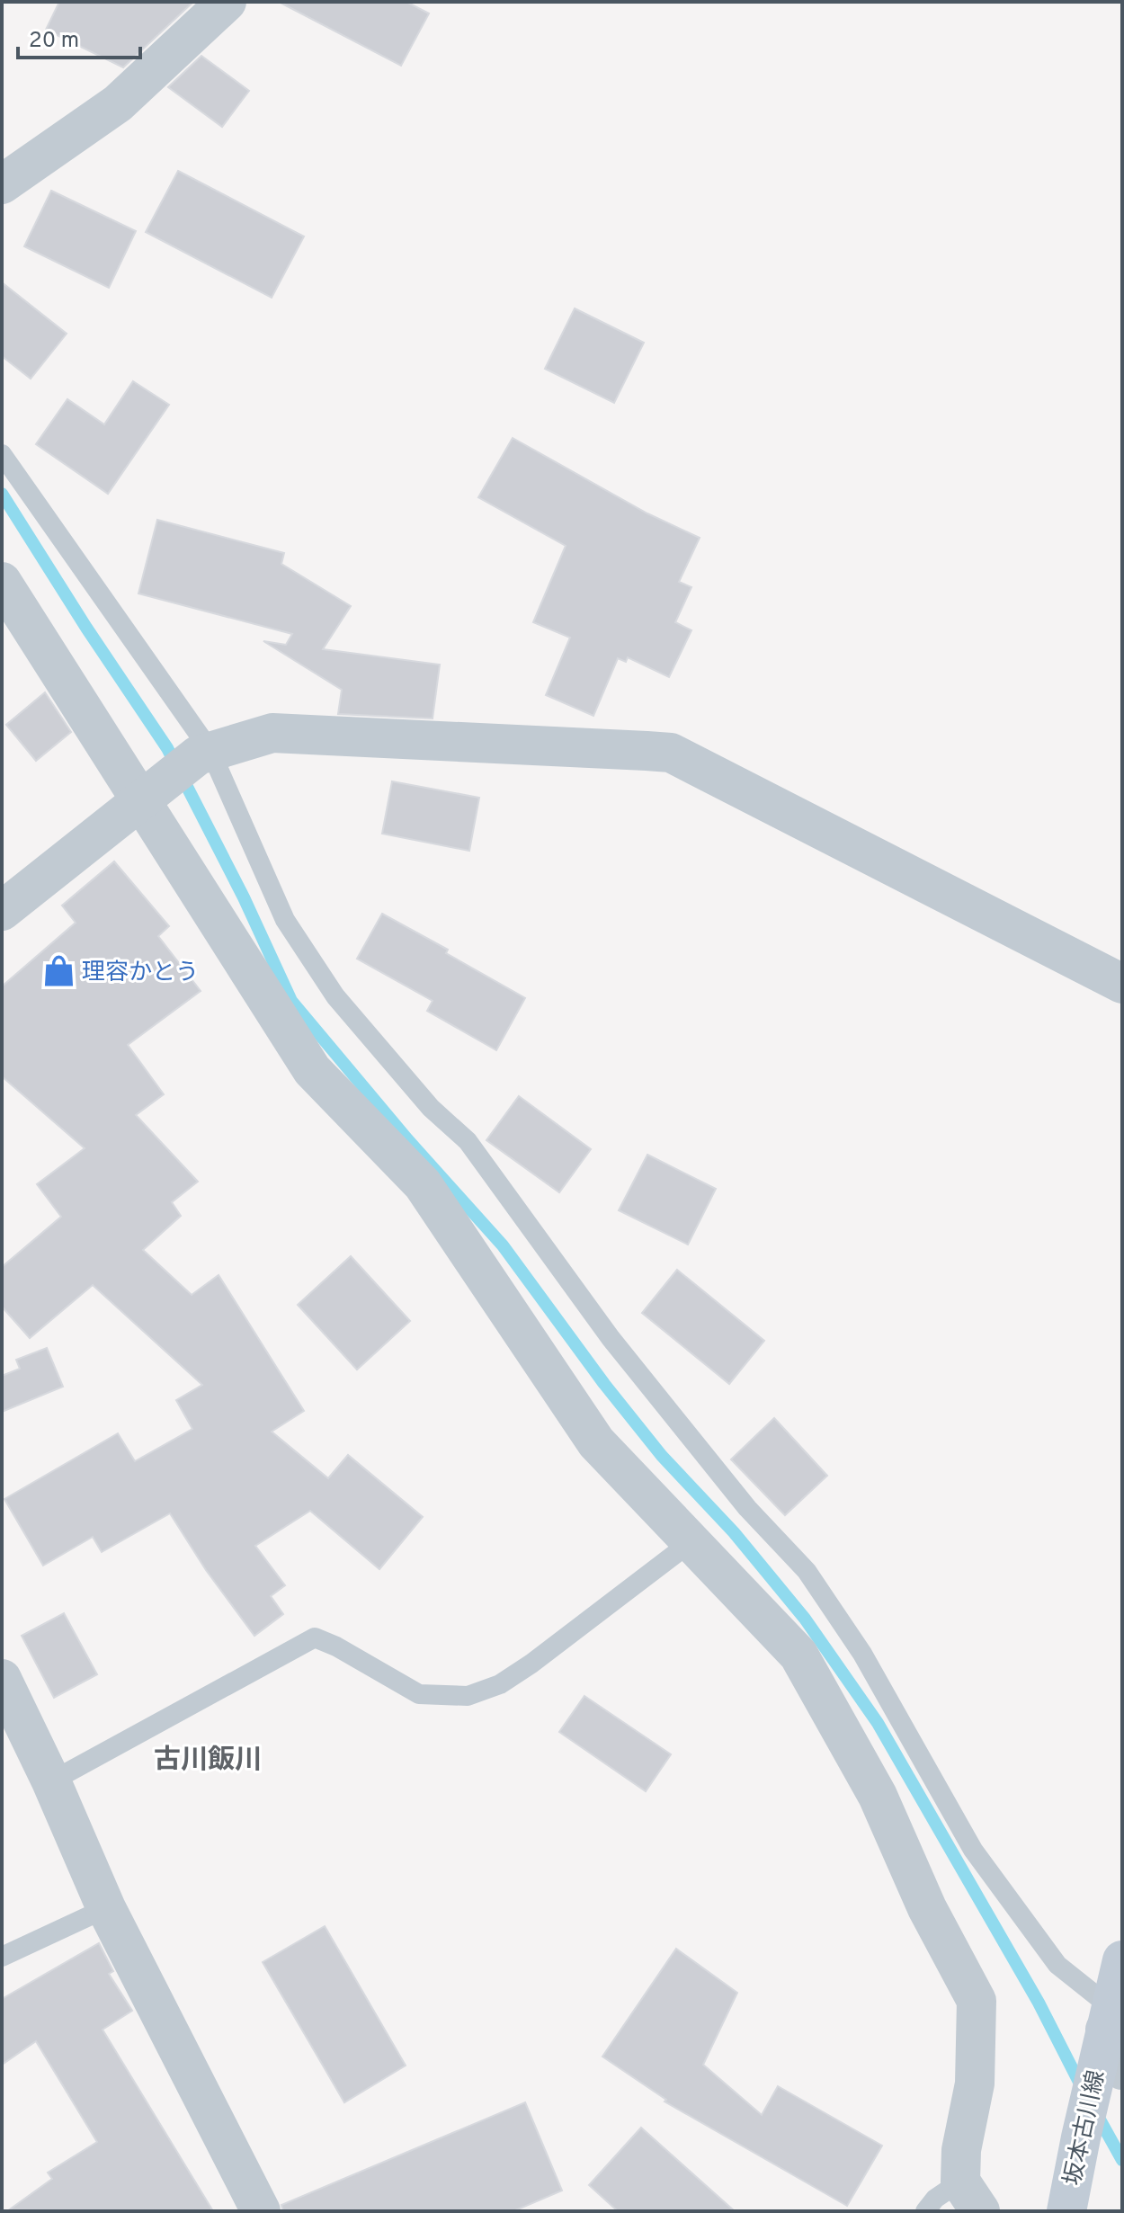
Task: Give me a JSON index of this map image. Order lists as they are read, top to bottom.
{
  "streets": {
    "main road": ["坂本古川線"]
  },
  "districts": ["古川飯川"],
  "places": {
    "shop": ["理容かとう"]
  },
  "scale_bar": "20 m"
}
